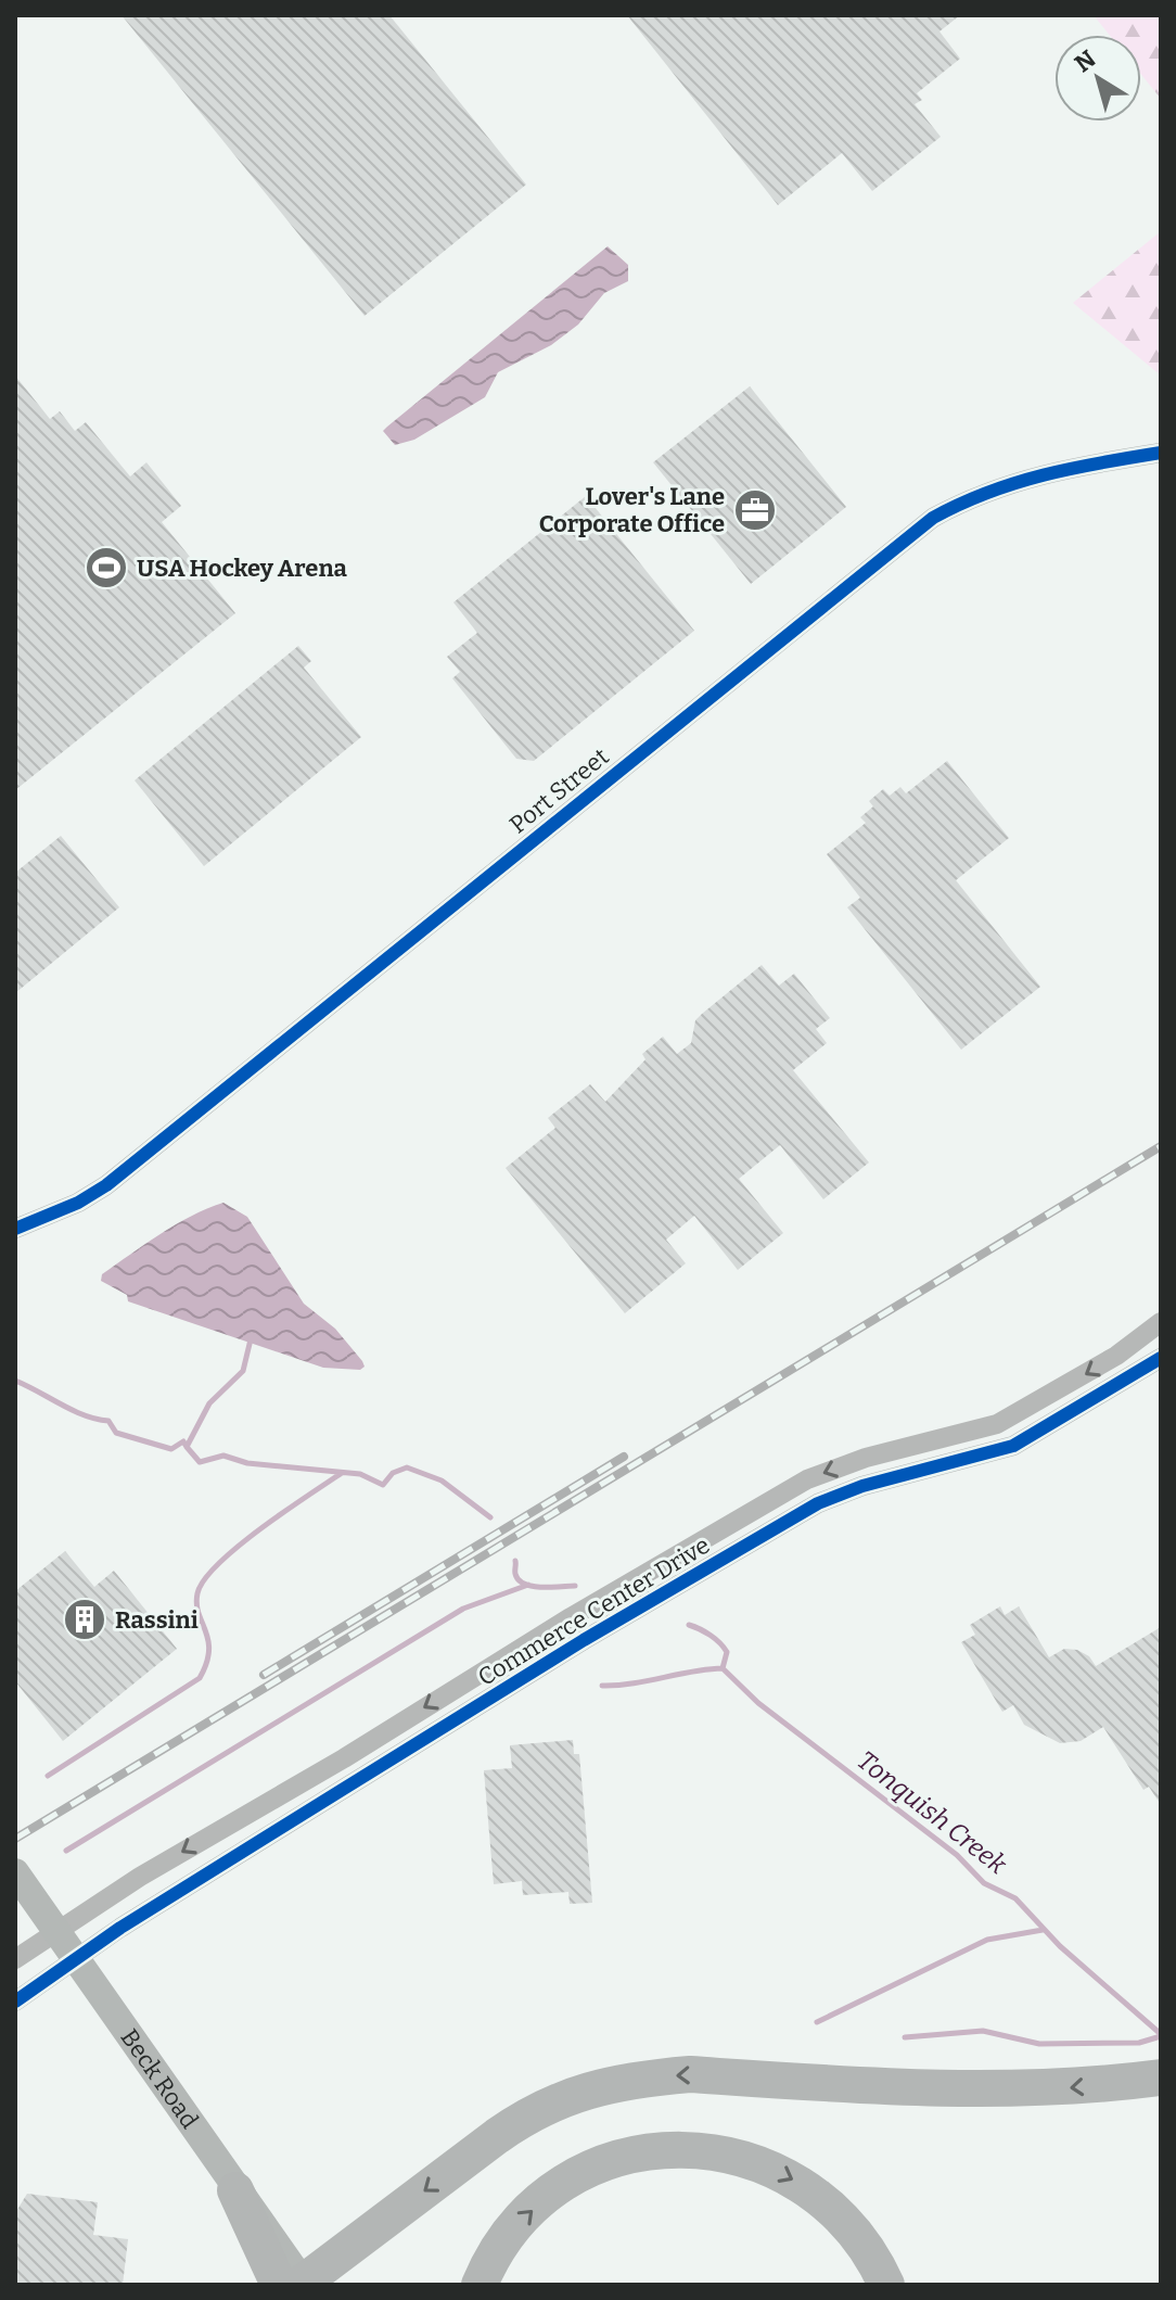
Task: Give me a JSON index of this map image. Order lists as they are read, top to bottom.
{
  "streets": {
    "main road": ["Beck Road"],
    "street": ["Port Street", "Commerce Center Drive"]
  },
  "crossings": [
    ["Commerce Center Drive", "Beck Road"]
  ],
  "water": ["Tonquish Creek"],
  "places": {
    "office": ["Lover's Lane Corporate Office"],
    "sports": ["USA Hockey Arena"],
    "building": ["Rassini"]
  },
  "north": "top left"
}
